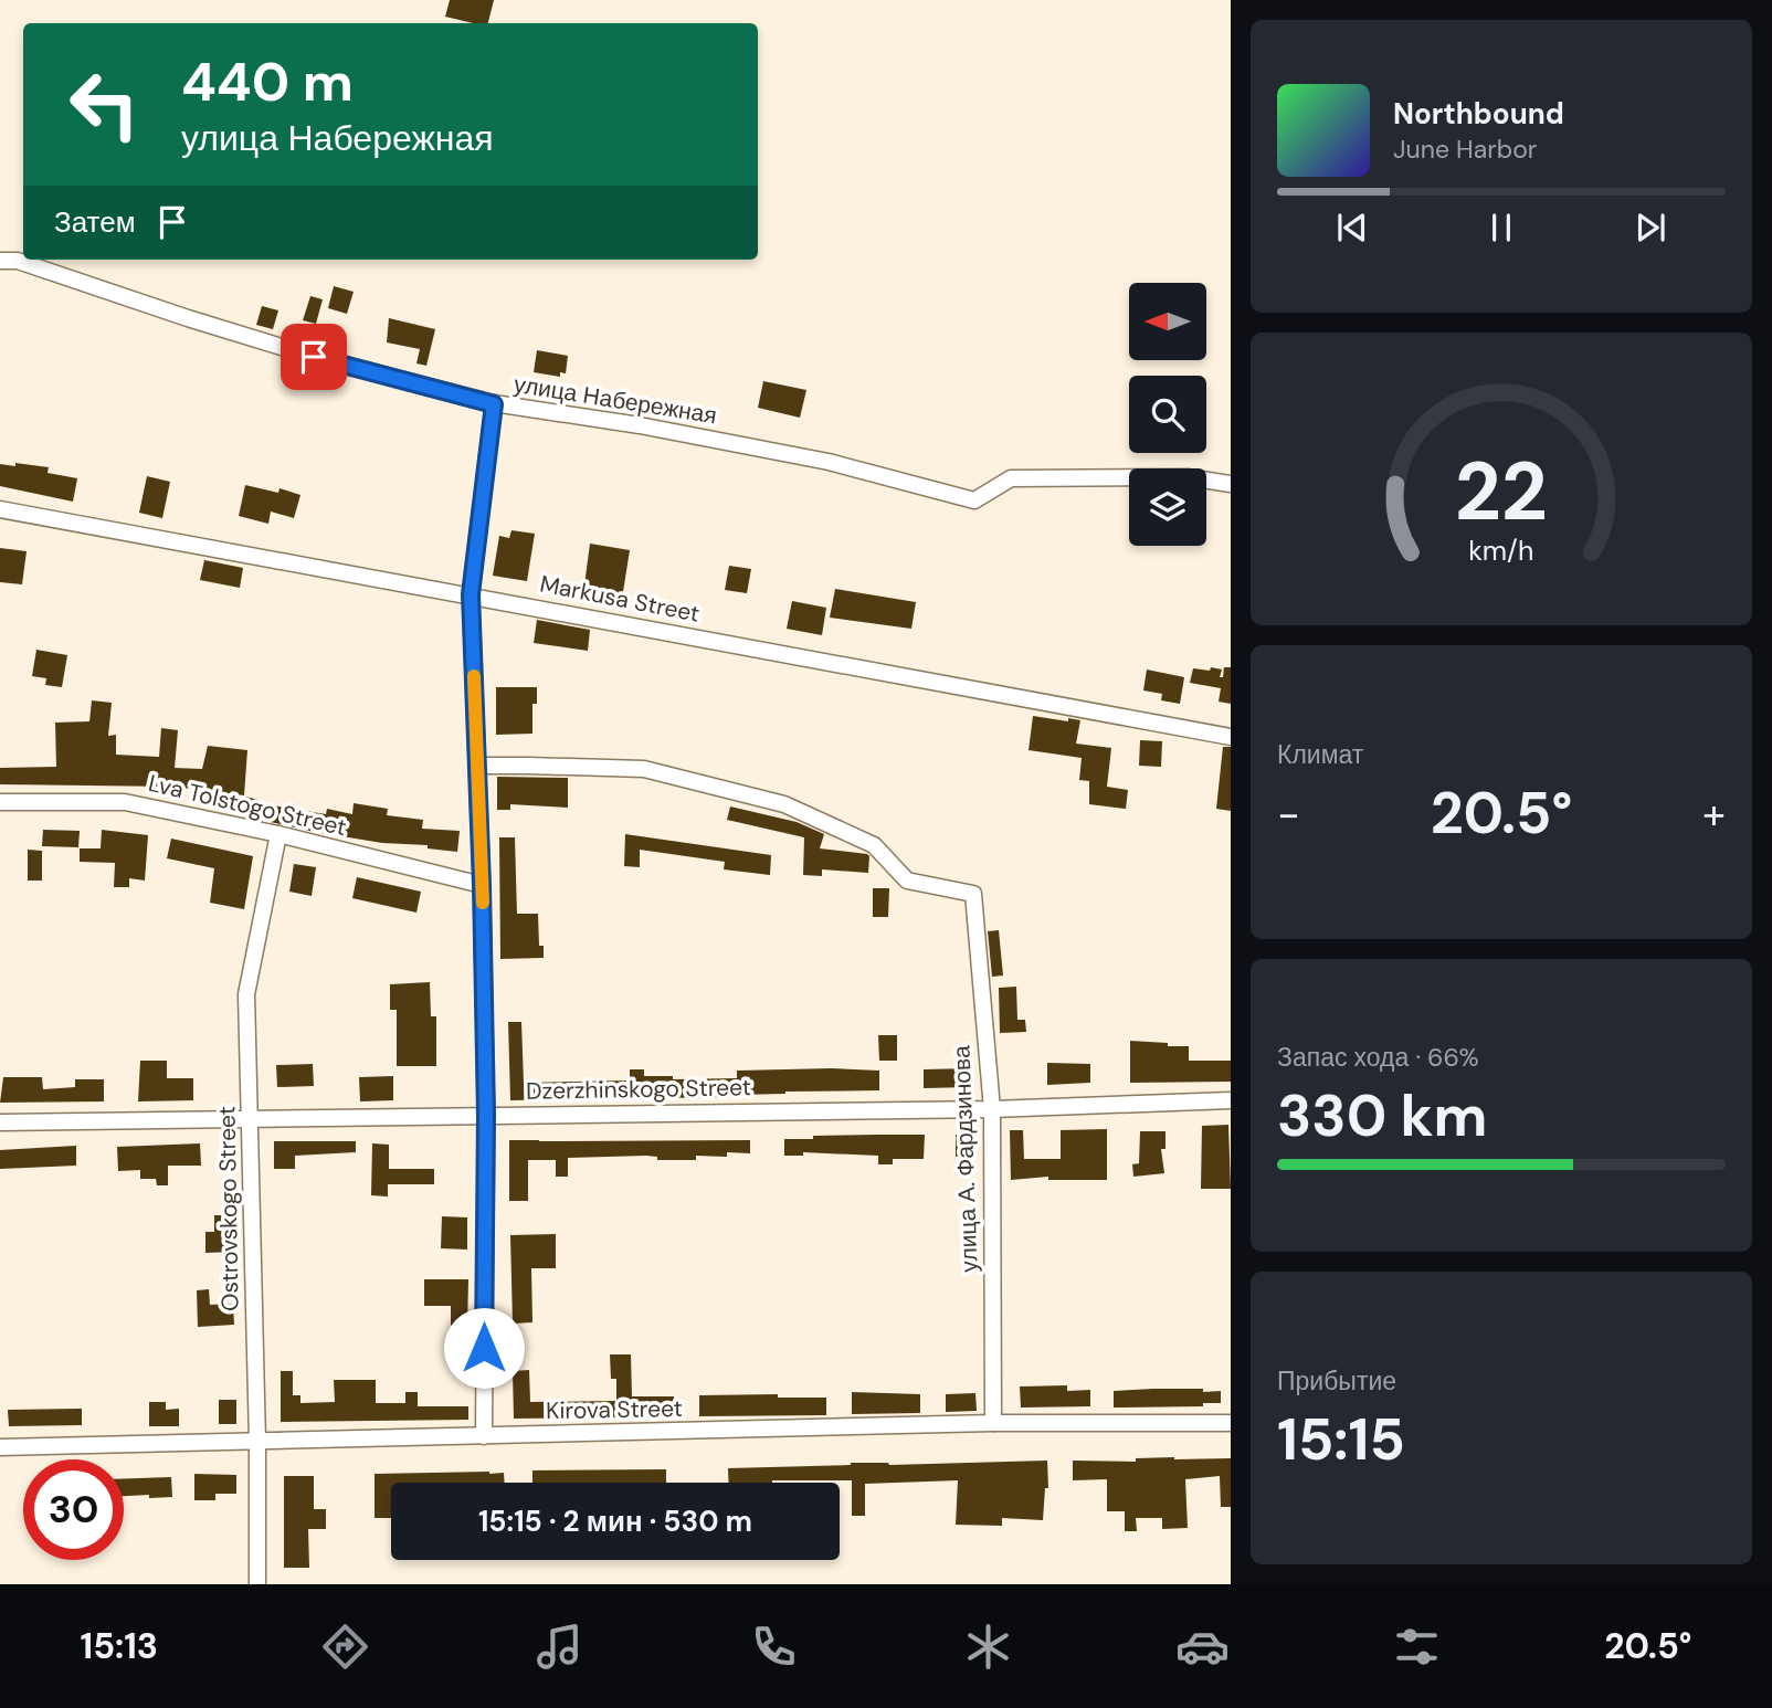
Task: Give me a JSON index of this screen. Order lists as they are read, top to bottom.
{
  "streets": {
    "street": [
      "улица Набережная",
      "Markusa Street",
      "Lva Tolstogo Street",
      "Dzerzhinskogo Street",
      "улица А. Фардзинова",
      "Ostrovskogo Street",
      "Kirova Street"
    ]
  },
  "crossings": [
    ["Lva Tolstogo Street", "Ostrovskogo Street"],
    ["Dzerzhinskogo Street", "улица А. Фардзинова"],
    ["Dzerzhinskogo Street", "Ostrovskogo Street"],
    ["улица А. Фардзинова", "Kirova Street"],
    ["Ostrovskogo Street", "Kirova Street"]
  ],
  "north": "left",
  "page": {
    "turn": ["440 m", "улица Набережная"],
    "song": ["Northbound", "June Harbor"],
    "then": "Затем",
    "tile": [
      "Климат",
      ["Запас хода · 66%", "330 km"],
      ["Прибытие", "15:15"]
    ],
    "heat": ["−", "20.5°", "+"],
    "limit": "30",
    "trip": "15:15 · 2 мин · 530 m",
    "tabs": ["15:13", "20.5°"],
    "gauge": ["22", "km/h"]
  }
}
